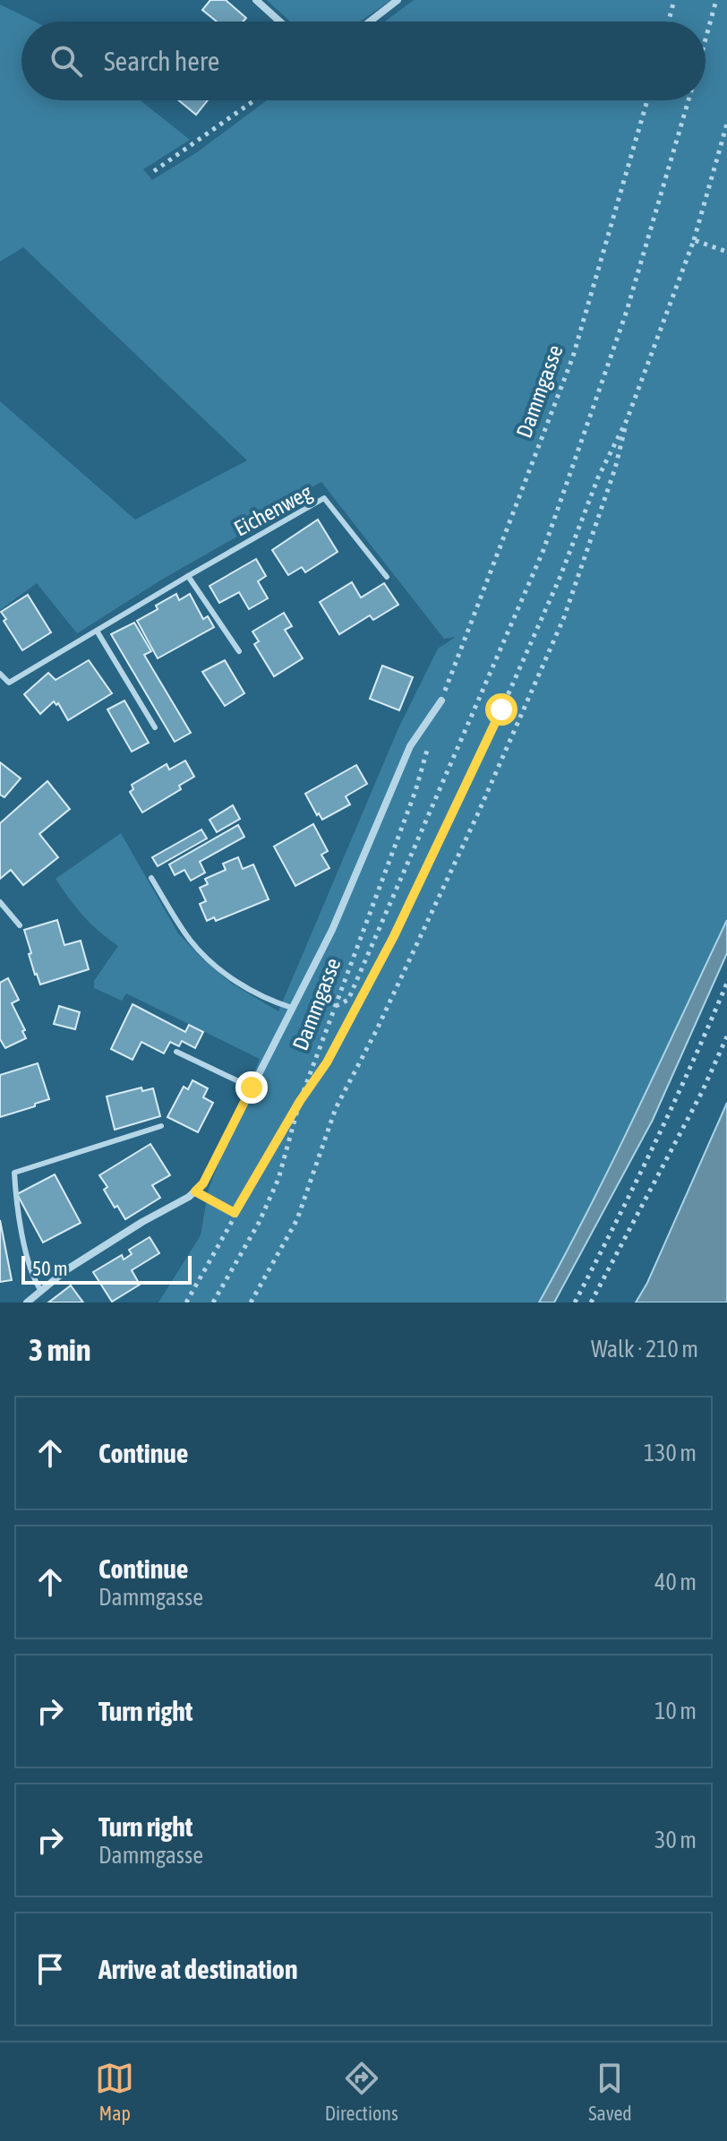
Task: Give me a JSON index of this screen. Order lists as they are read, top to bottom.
{
  "streets": {
    "street": ["Dammgasse"],
    "lane": ["Eichenweg"]
  },
  "scale_bar": "50 m",
  "page": {
    "search": "Search here",
    "scale": "50 m",
    "heading": ["3 min", "Walk · 210 m"],
    "list": [
      ["Continue", "130 m"],
      ["Continue", "Dammgasse", "40 m"],
      ["Turn right", "10 m"],
      ["Turn right", "Dammgasse", "30 m"],
      "Arrive at destination"
    ],
    "nav": ["Map", "Directions", "Saved"]
  }
}
